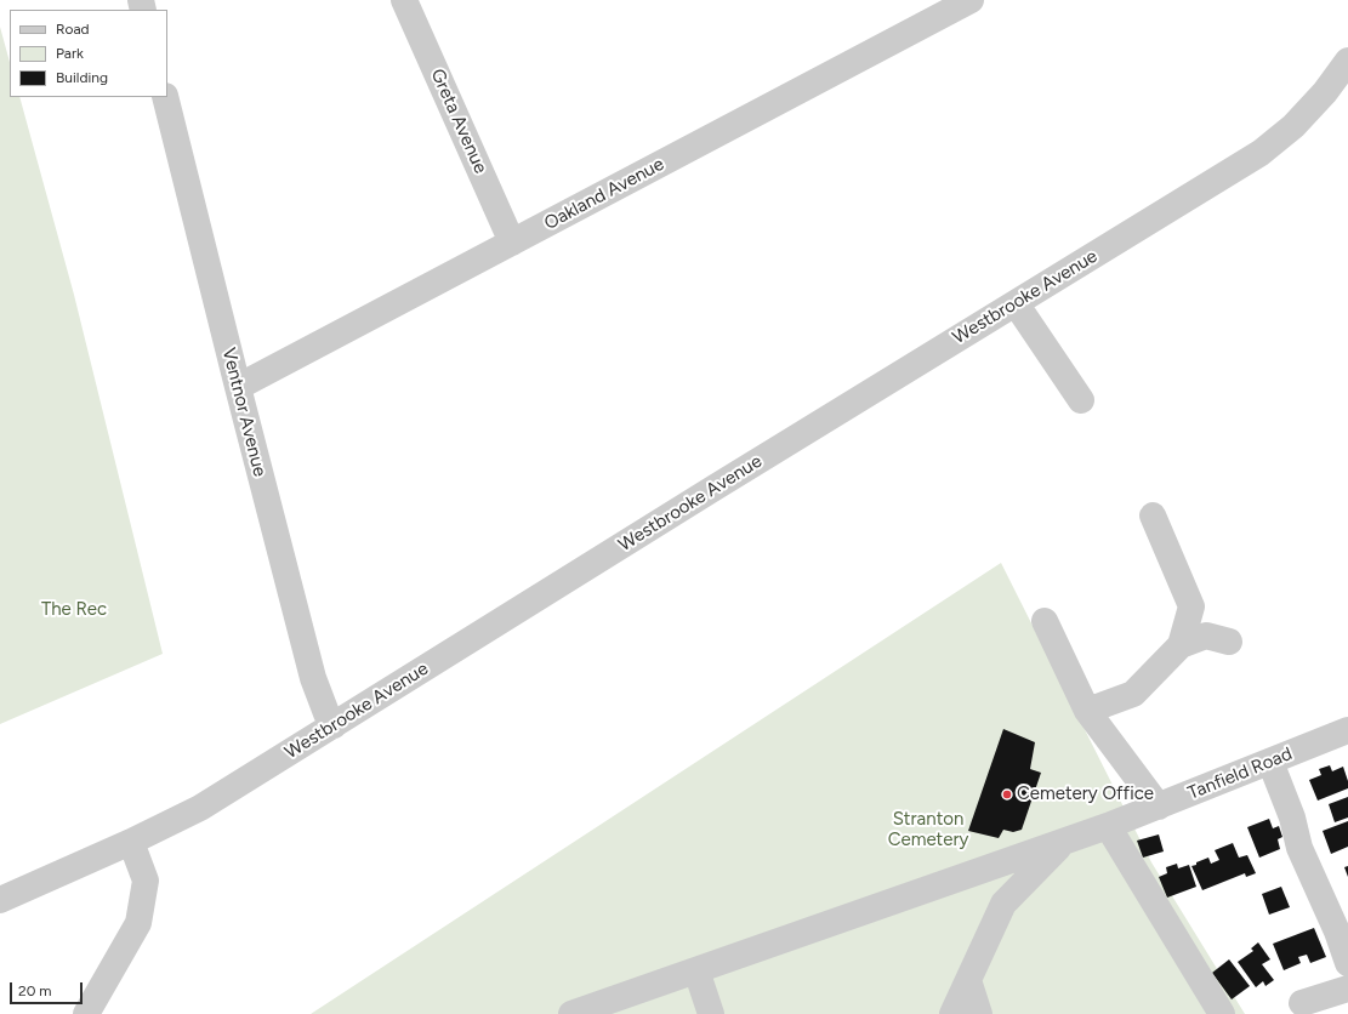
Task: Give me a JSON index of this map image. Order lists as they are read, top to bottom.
{
  "streets": {
    "street": [
      "Greta Avenue",
      "Oakland Avenue",
      "Westbrooke Avenue",
      "Ventnor Avenue",
      "Tanfield Road"
    ]
  },
  "crossings": [
    ["Greta Avenue", "Oakland Avenue"],
    ["Oakland Avenue", "Ventnor Avenue"],
    ["Westbrooke Avenue", "Ventnor Avenue"]
  ],
  "parks": ["The Rec", "Stranton Cemetery"],
  "places": ["Cemetery Office"],
  "legend": ["Road", "Park", "Building"],
  "scale_bar": "20 m"
}
